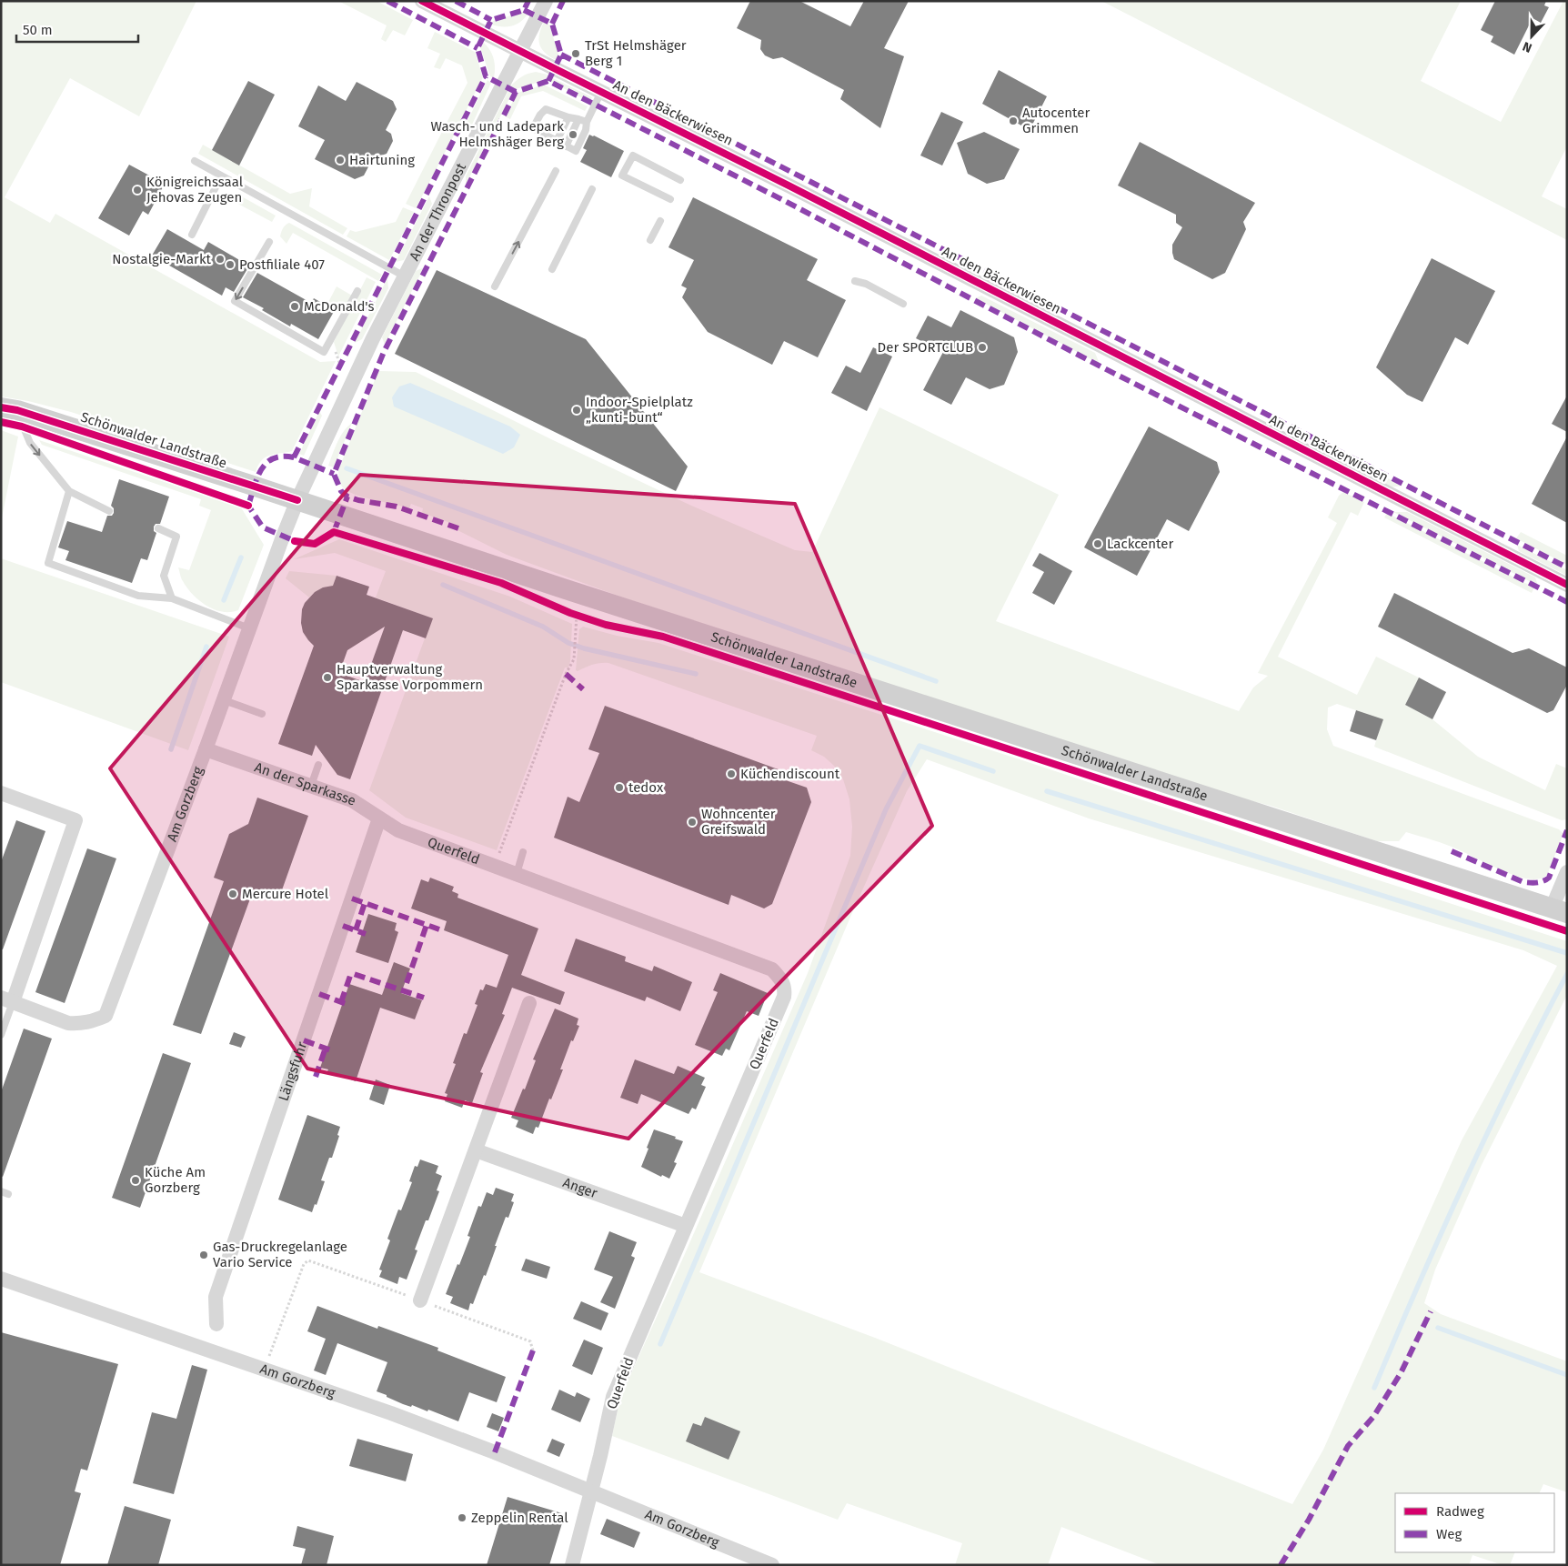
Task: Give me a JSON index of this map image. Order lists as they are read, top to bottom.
{
  "streets": {
    "main road": ["Schönwalder Landstraße"],
    "street": [
      "An den Bäckerwiesen",
      "An der Thronpost",
      "An der Sparkasse",
      "Am Gorzberg",
      "Querfeld",
      "Längsfuhr",
      "Anger"
    ]
  },
  "crossings": [
    ["An den Bäckerwiesen", "An der Thronpost"],
    ["An der Thronpost", "Schönwalder Landstraße"],
    ["An der Thronpost", "Am Gorzberg"],
    ["Schönwalder Landstraße", "Am Gorzberg"],
    ["An der Sparkasse", "Am Gorzberg"],
    ["An der Sparkasse", "Querfeld"],
    ["An der Sparkasse", "Längsfuhr"],
    ["Am Gorzberg", "Querfeld"],
    ["Querfeld", "Anger"]
  ],
  "places": [
    "TrSt Helmshäger Berg 1",
    "Autocenter Grimmen",
    "Wasch- und Ladepark Helmshäger Berg",
    "Hairtuning",
    "Königreichssaal Jehovas Zeugen",
    "Nostalgie-Markt",
    "Postfiliale 407",
    "McDonald's",
    "Der SPORTCLUB",
    "Indoor-Spielplatz „kunti-bunt“",
    "Lackcenter",
    "Hauptverwaltung Sparkasse Vorpommern",
    "Küchendiscount",
    "tedox",
    "Wohncenter Greifswald",
    "Mercure Hotel",
    "Küche Am Gorzberg",
    "Gas-Druckregelanlage Vario Service",
    "Zeppelin Rental"
  ],
  "legend": ["Radweg", "Weg"],
  "scale_bar": "50 m",
  "north": "bottom"
}
